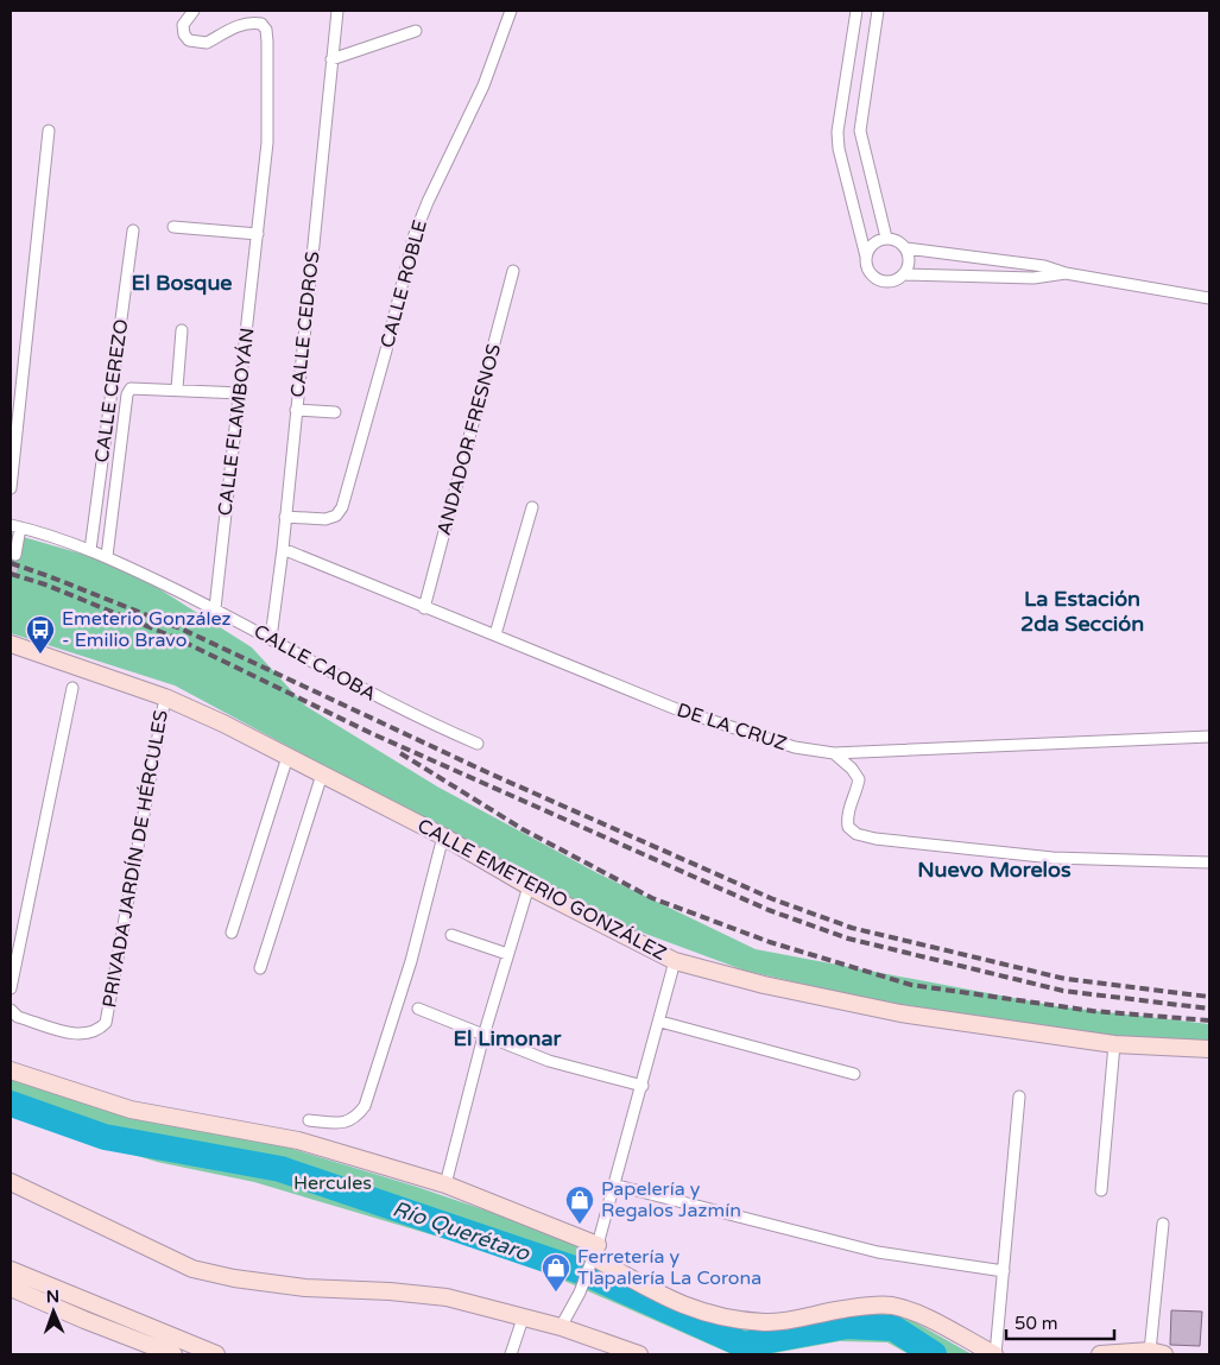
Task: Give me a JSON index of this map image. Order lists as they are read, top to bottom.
{
  "streets": {
    "street": [
      "CALLE ROBLE",
      "CALLE CEDROS",
      "CALLE CEREZO",
      "CALLE FLAMBOYÁN",
      "ANDADOR FRESNOS",
      "CALLE CAOBA",
      "DE LA CRUZ",
      "PRIVADA JARDÍN DE HÉRCULES",
      "CALLE EMETERIO GONZÁLEZ"
    ]
  },
  "crossings": [
    ["CALLE ROBLE", "CALLE CEDROS"],
    ["CALLE CEDROS", "CALLE CAOBA"],
    ["CALLE CEDROS", "DE LA CRUZ"],
    ["CALLE CEREZO", "CALLE FLAMBOYÁN"],
    ["CALLE CEREZO", "CALLE CAOBA"],
    ["CALLE FLAMBOYÁN", "CALLE CAOBA"],
    ["ANDADOR FRESNOS", "DE LA CRUZ"],
    ["PRIVADA JARDÍN DE HÉRCULES", "CALLE EMETERIO GONZÁLEZ"]
  ],
  "districts": [
    "El Bosque",
    "La Estación 2da Sección",
    "Nuevo Morelos",
    "El Limonar"
  ],
  "water": ["Río Querétaro"],
  "parks": ["Hercules"],
  "places": {
    "bus stop": ["Emeterio González - Emilio Bravo"],
    "shop": ["Papelería y Regalos Jazmín", "Ferretería y Tlapalería La Corona"]
  },
  "scale_bar": "50 m",
  "north": "top"
}
